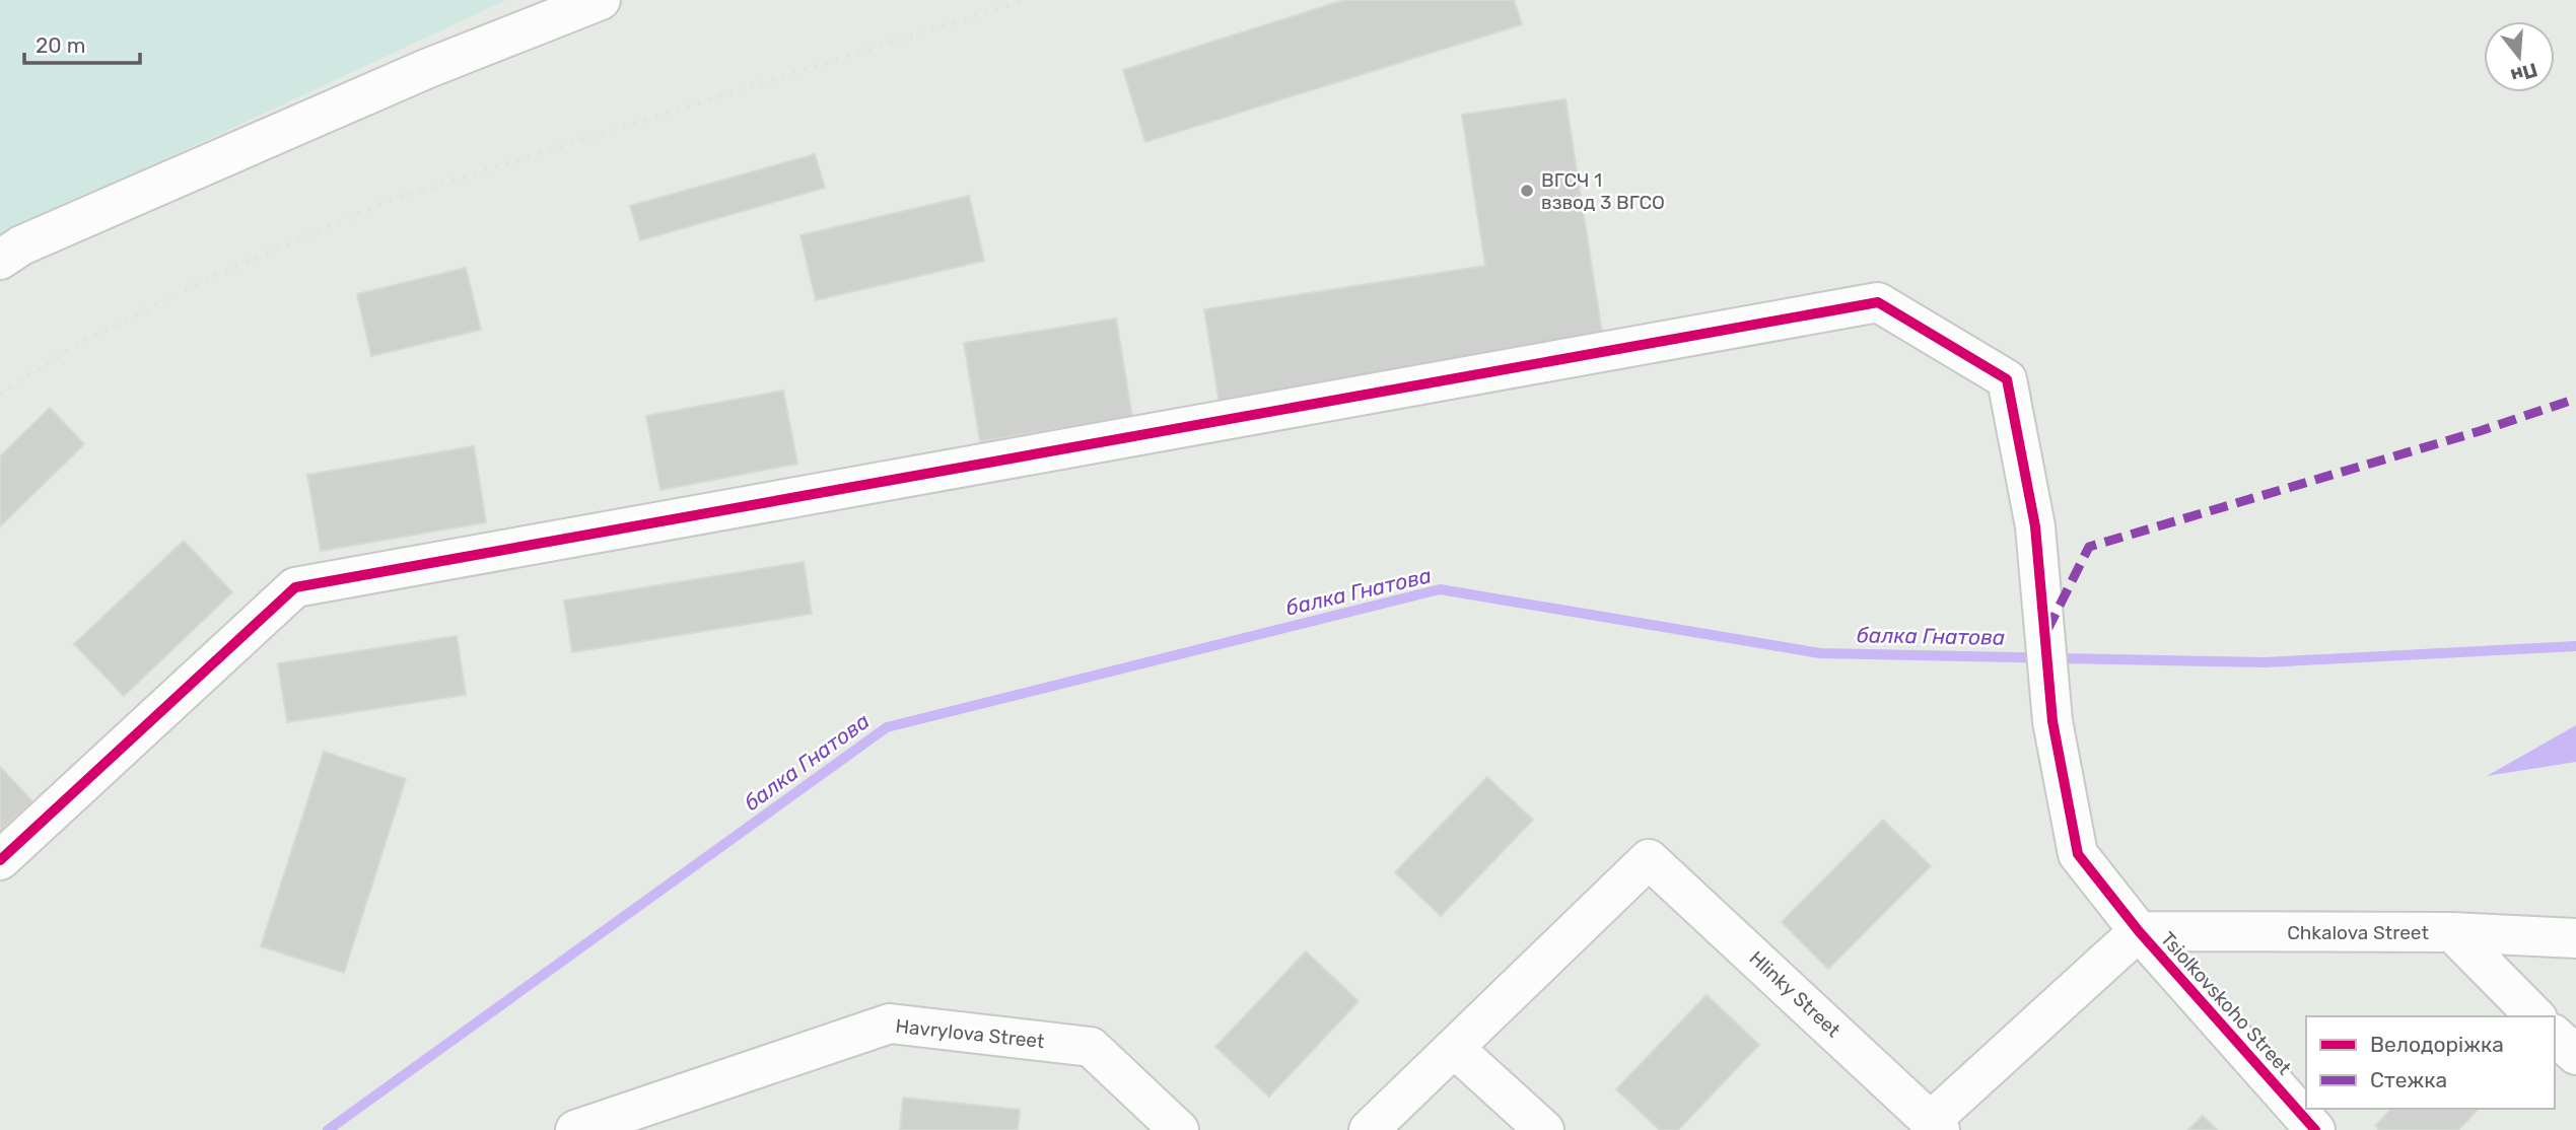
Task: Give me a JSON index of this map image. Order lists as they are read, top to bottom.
{
  "streets": {
    "street": [
      "Chkalova Street",
      "Hlinky Street",
      "Tsiolkovskoho Street",
      "Havrylova Street"
    ]
  },
  "crossings": [
    ["Chkalova Street", "Tsiolkovskoho Street"]
  ],
  "water": ["балка Гнатова"],
  "places": ["ВГСЧ 1 взвод 3 ВГСО"],
  "legend": ["Велодоріжка", "Стежка"],
  "scale_bar": "20 m",
  "north": "bottom"
}
